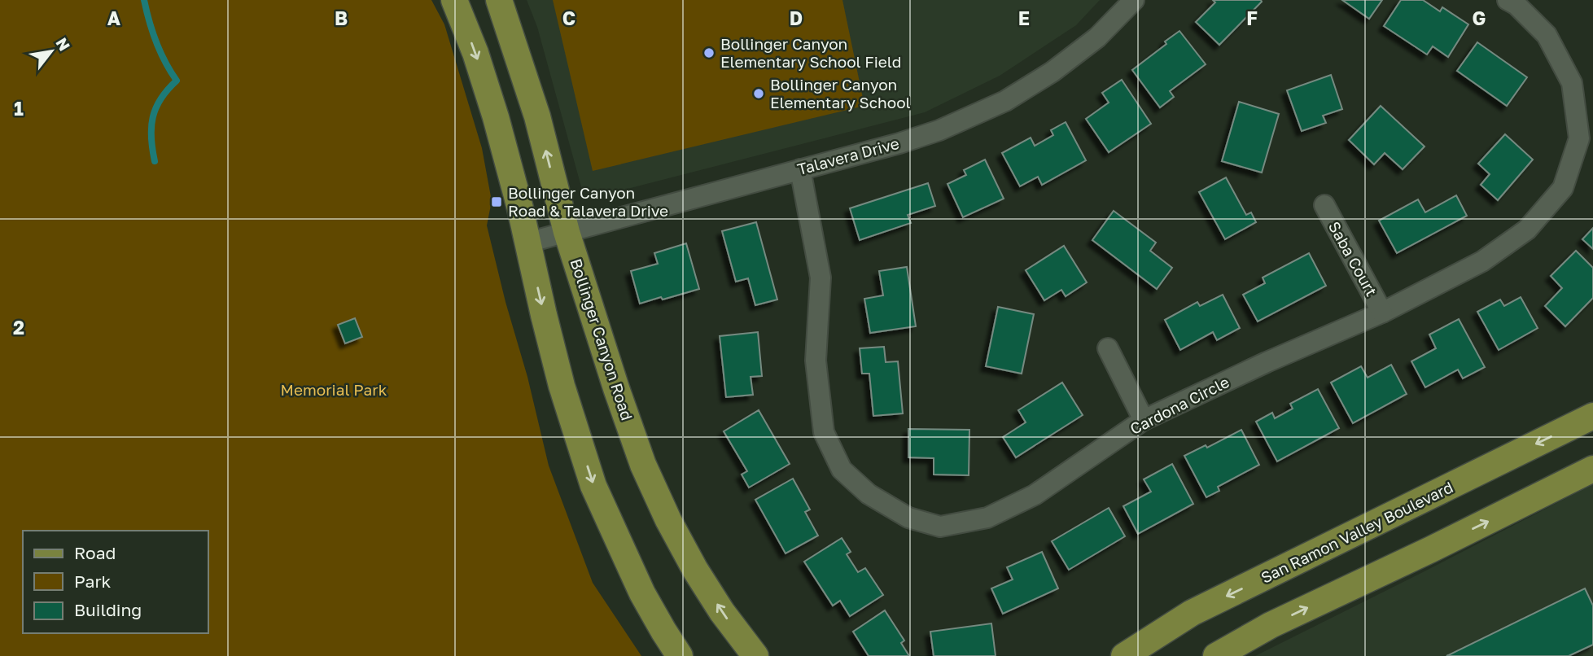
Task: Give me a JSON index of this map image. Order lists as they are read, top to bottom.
{
  "streets": {
    "main road": ["Bollinger Canyon Road", "San Ramon Valley Boulevard"],
    "street": ["Talavera Drive", "Saba Court", "Cardona Circle"]
  },
  "crossings": [
    ["Talavera Drive", "Bollinger Canyon Road"],
    ["Talavera Drive", "Cardona Circle"],
    ["Saba Court", "Cardona Circle"]
  ],
  "parks": ["Memorial Park"],
  "places": {
    "other": ["Bollinger Canyon Elementary School Field", "Bollinger Canyon Elementary School"],
    "transit": ["Bollinger Canyon Road & Talavera Drive"]
  },
  "legend": ["Road", "Park", "Building"],
  "north": "top right",
  "grid": {
    "columns": [
      "A",
      "B",
      "C",
      "D",
      "E",
      "F",
      "G"
    ],
    "rows": ["1", "2"]
  }
}
